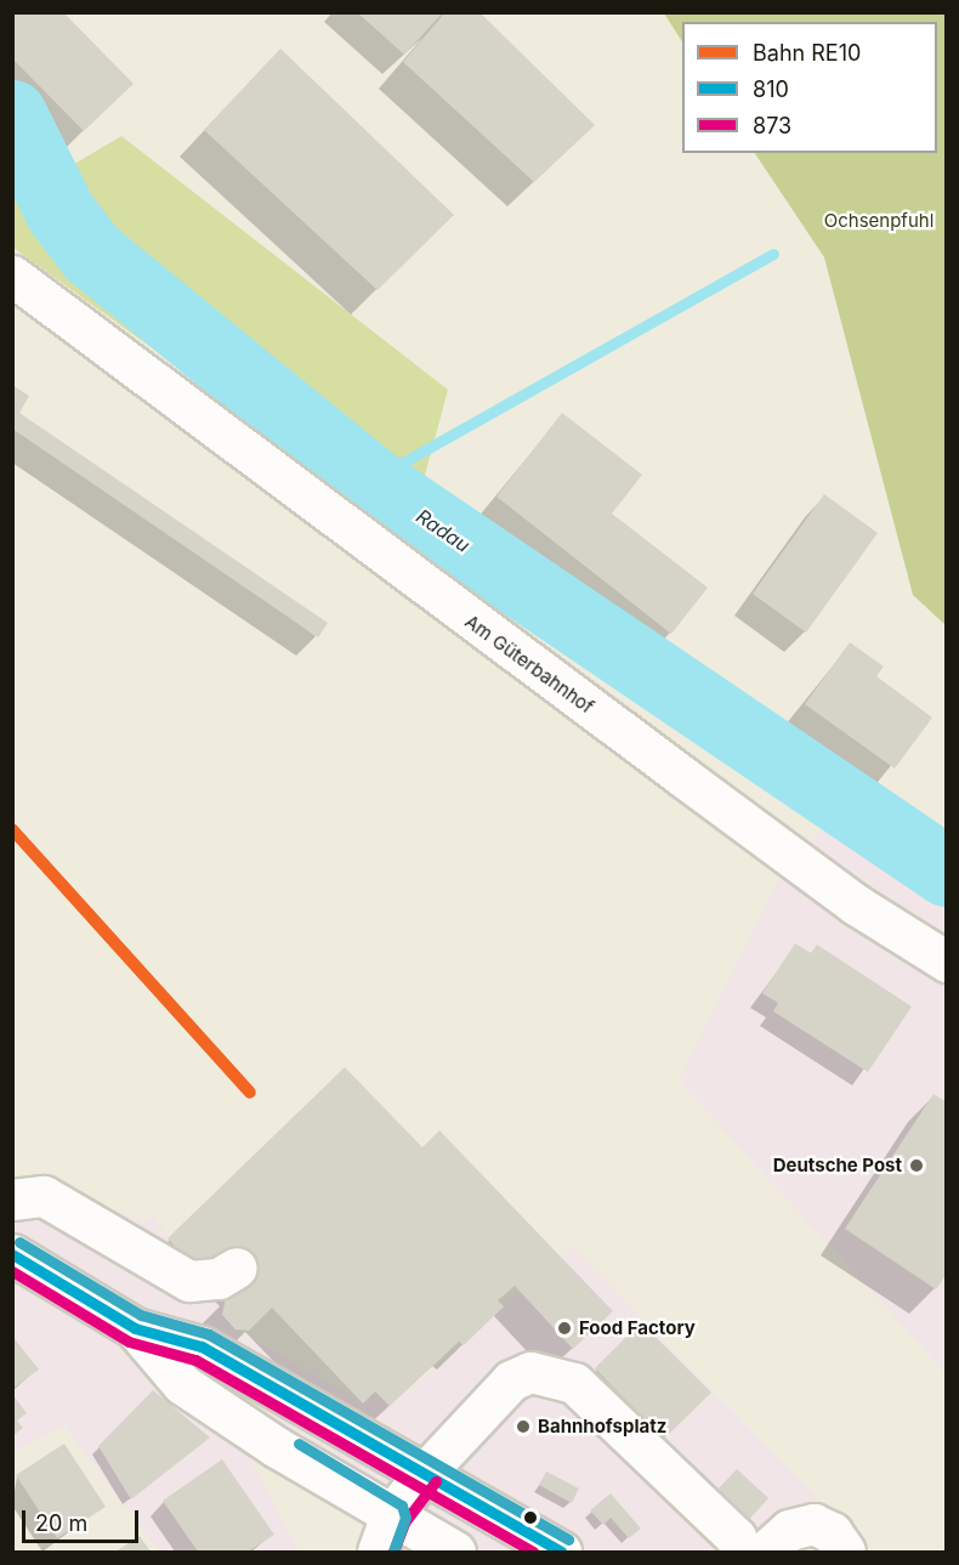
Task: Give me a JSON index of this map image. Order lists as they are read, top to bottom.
{
  "streets": {
    "street": ["Am Güterbahnhof"]
  },
  "water": ["Radau"],
  "parks": ["Ochsenpfuhl"],
  "places": ["Deutsche Post", "Food Factory", "Bahnhofsplatz"],
  "lines": ["rail line RE10", "transit line 810", "transit line 873"],
  "legend": ["Bahn RE10", "810", "873"],
  "scale_bar": "20 m"
}
